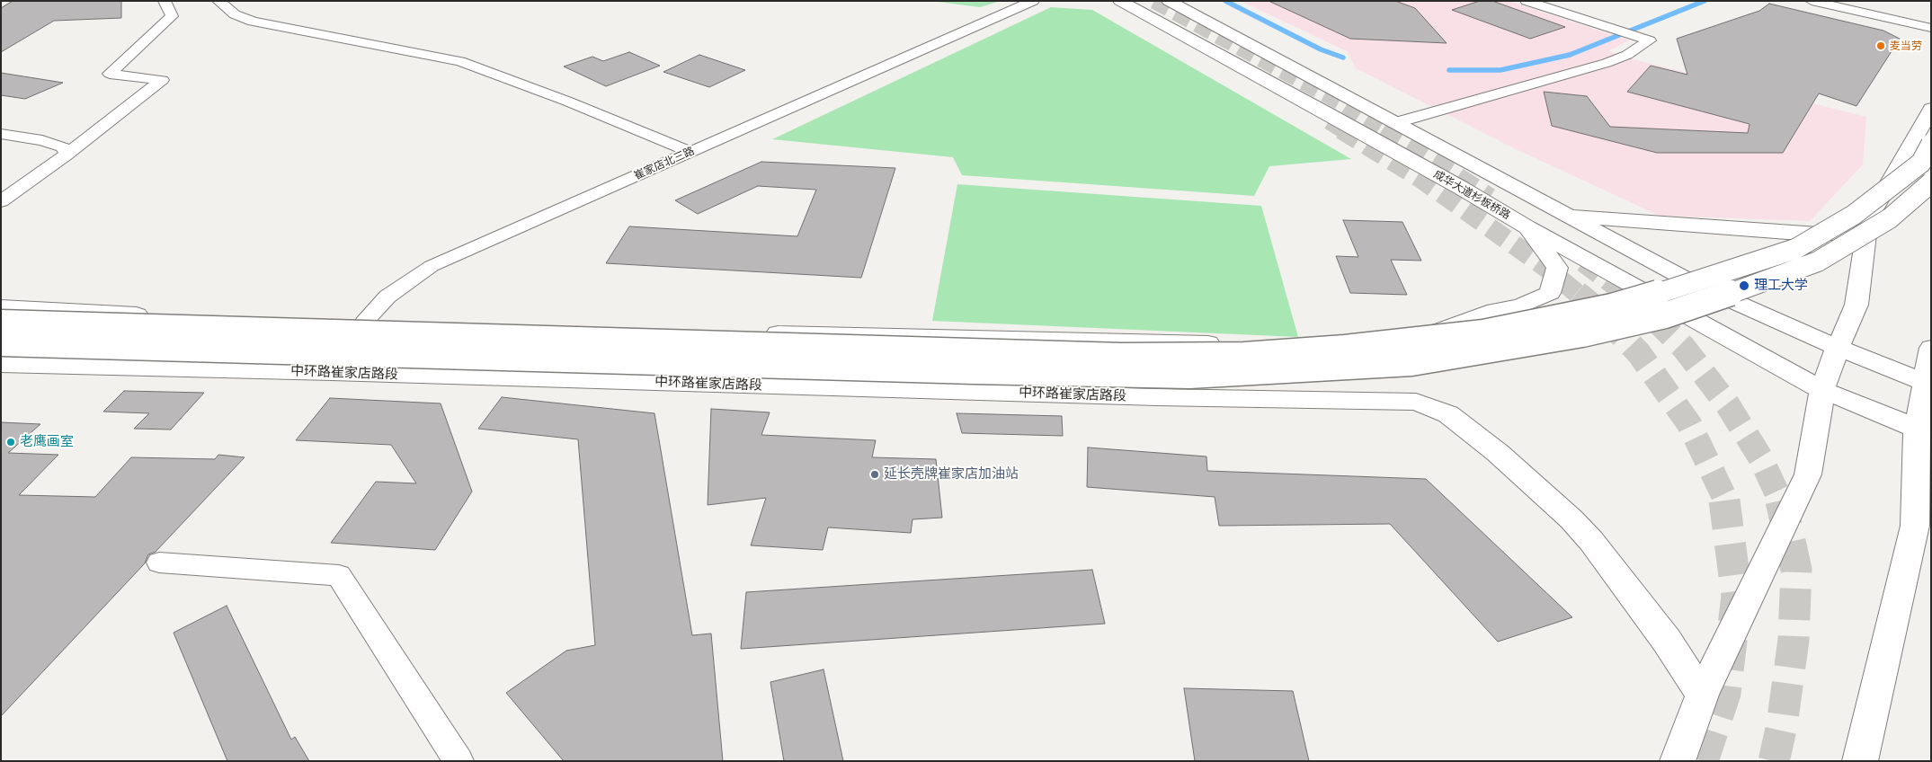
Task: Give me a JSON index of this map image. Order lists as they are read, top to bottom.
{
  "streets": {
    "main road": ["成华大道杉板桥路", "中环路崔家店路段"],
    "street": ["崔家店北三路"]
  },
  "crossings": [
    ["崔家店北三路", "中环路崔家店路段"]
  ],
  "places": [
    "麦当劳",
    "理工大学",
    "老鹰画室",
    "延长壳牌崔家店加油站"
  ]
}
